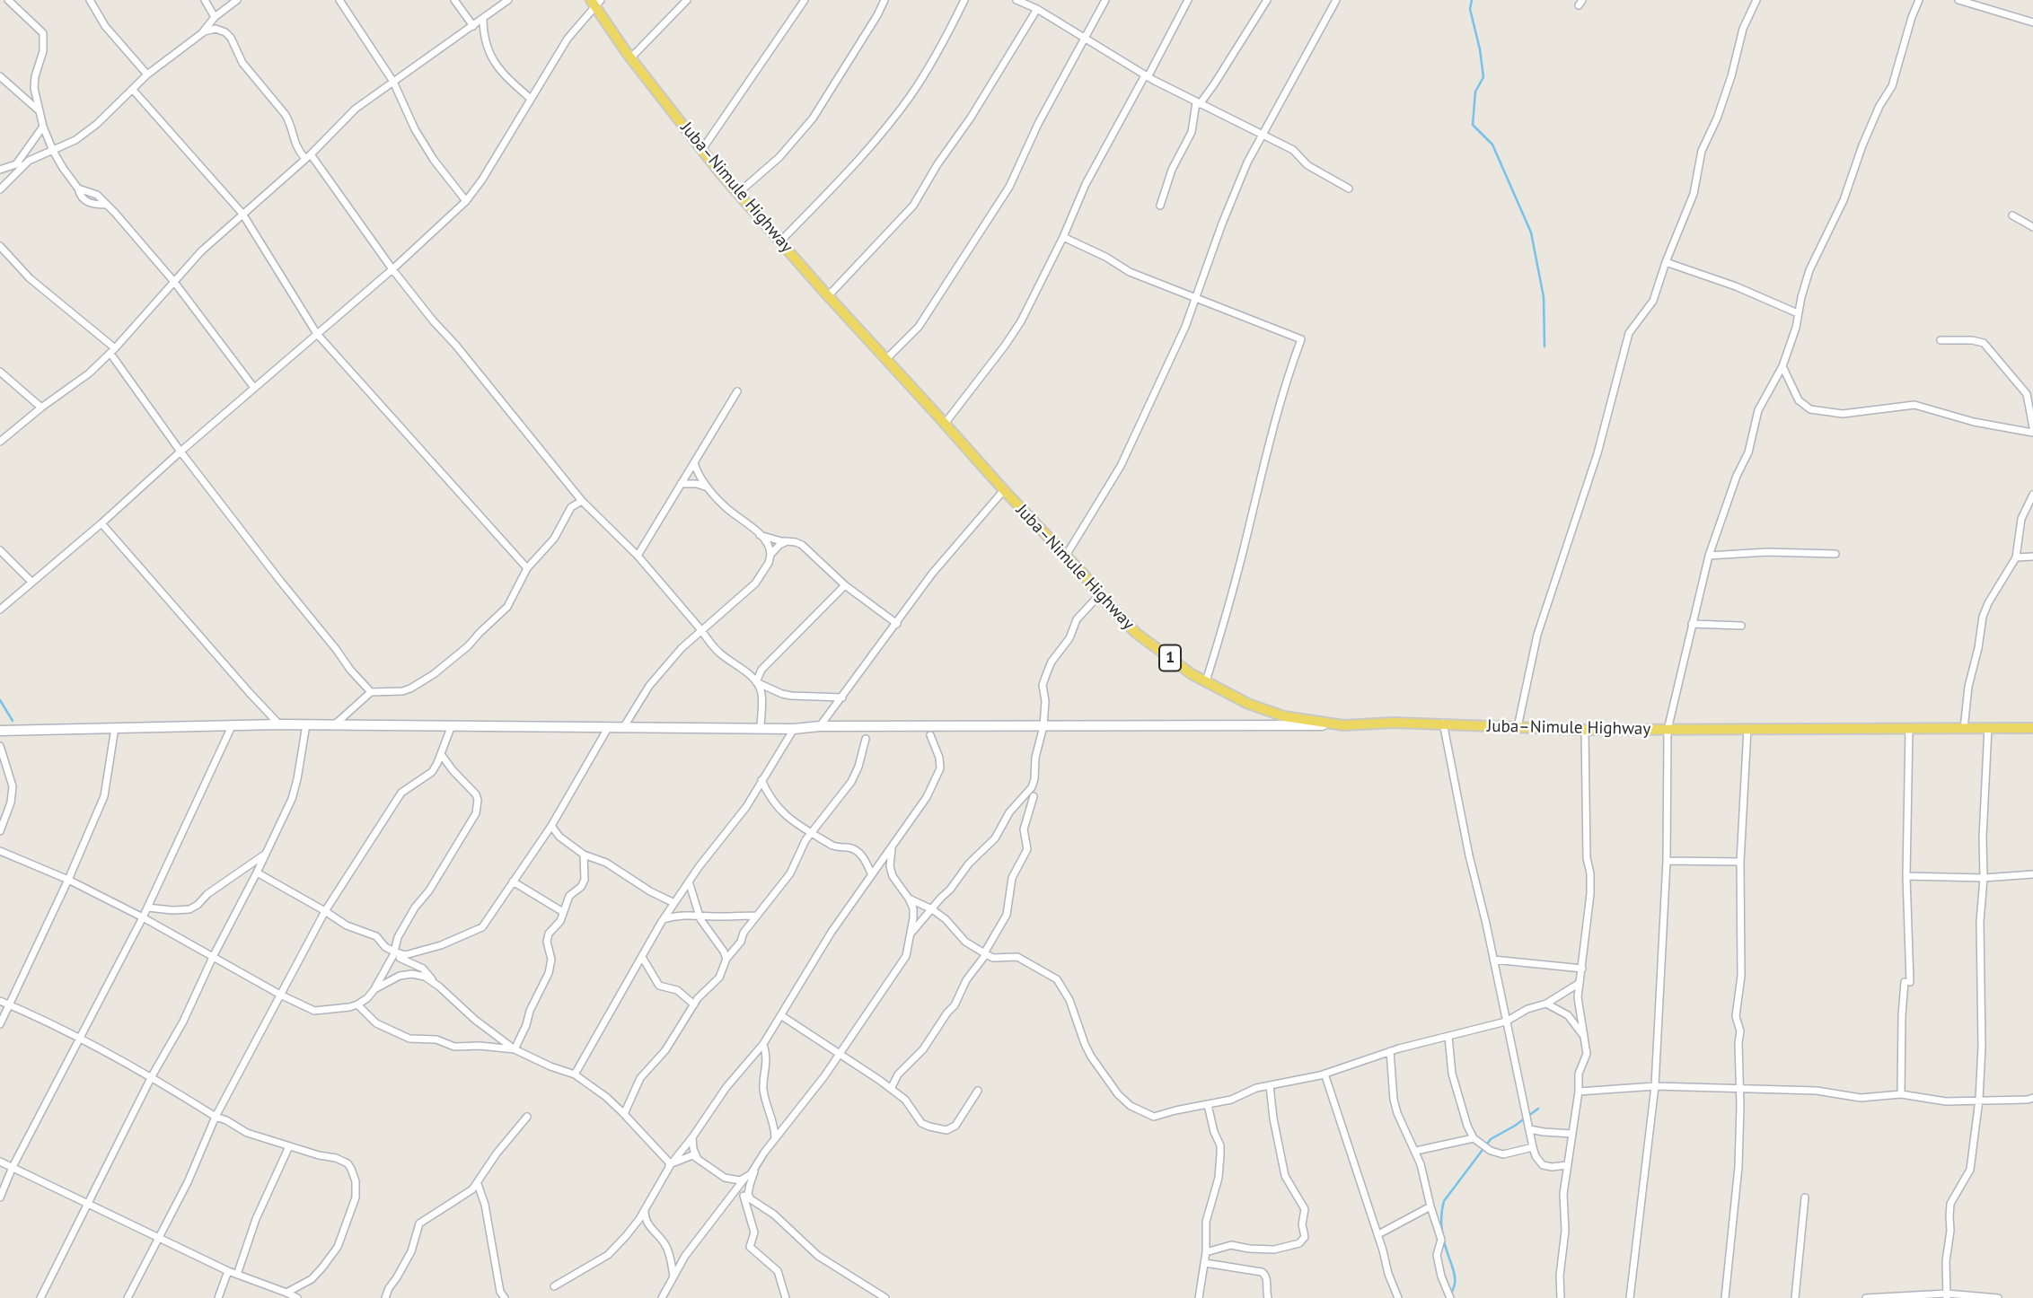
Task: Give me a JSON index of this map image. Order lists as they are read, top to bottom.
{
  "streets": {
    "main road": ["Juba–Nimule Highway", "1"]
  }
}
